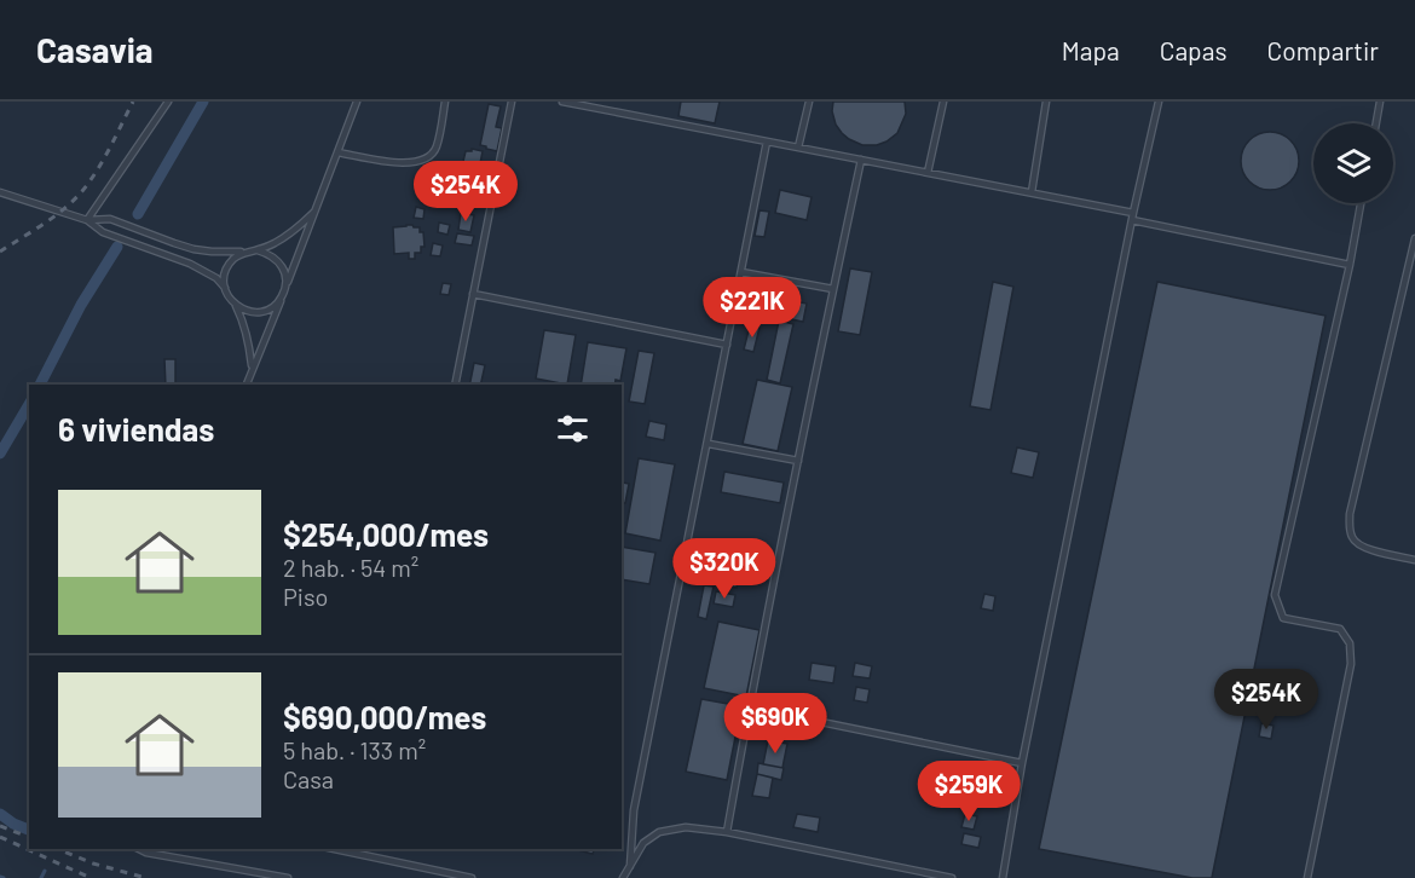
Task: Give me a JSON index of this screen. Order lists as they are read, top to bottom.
{
  "page": {
    "header": "Casavia",
    "nav": ["Mapa", "Capas", "Compartir"],
    "price": [
      "$254K",
      "$221K",
      "$320K",
      "$254K",
      "$690K",
      "$259K"
    ],
    "heading": "6 viviendas",
    "list": [
      {
        "name": "$254,000/mes",
        "note": "2 hab. · 54 m² · Piso"
      },
      {
        "name": "$690,000/mes",
        "note": "5 hab. · 133 m² · Casa"
      }
    ]
  }
}
